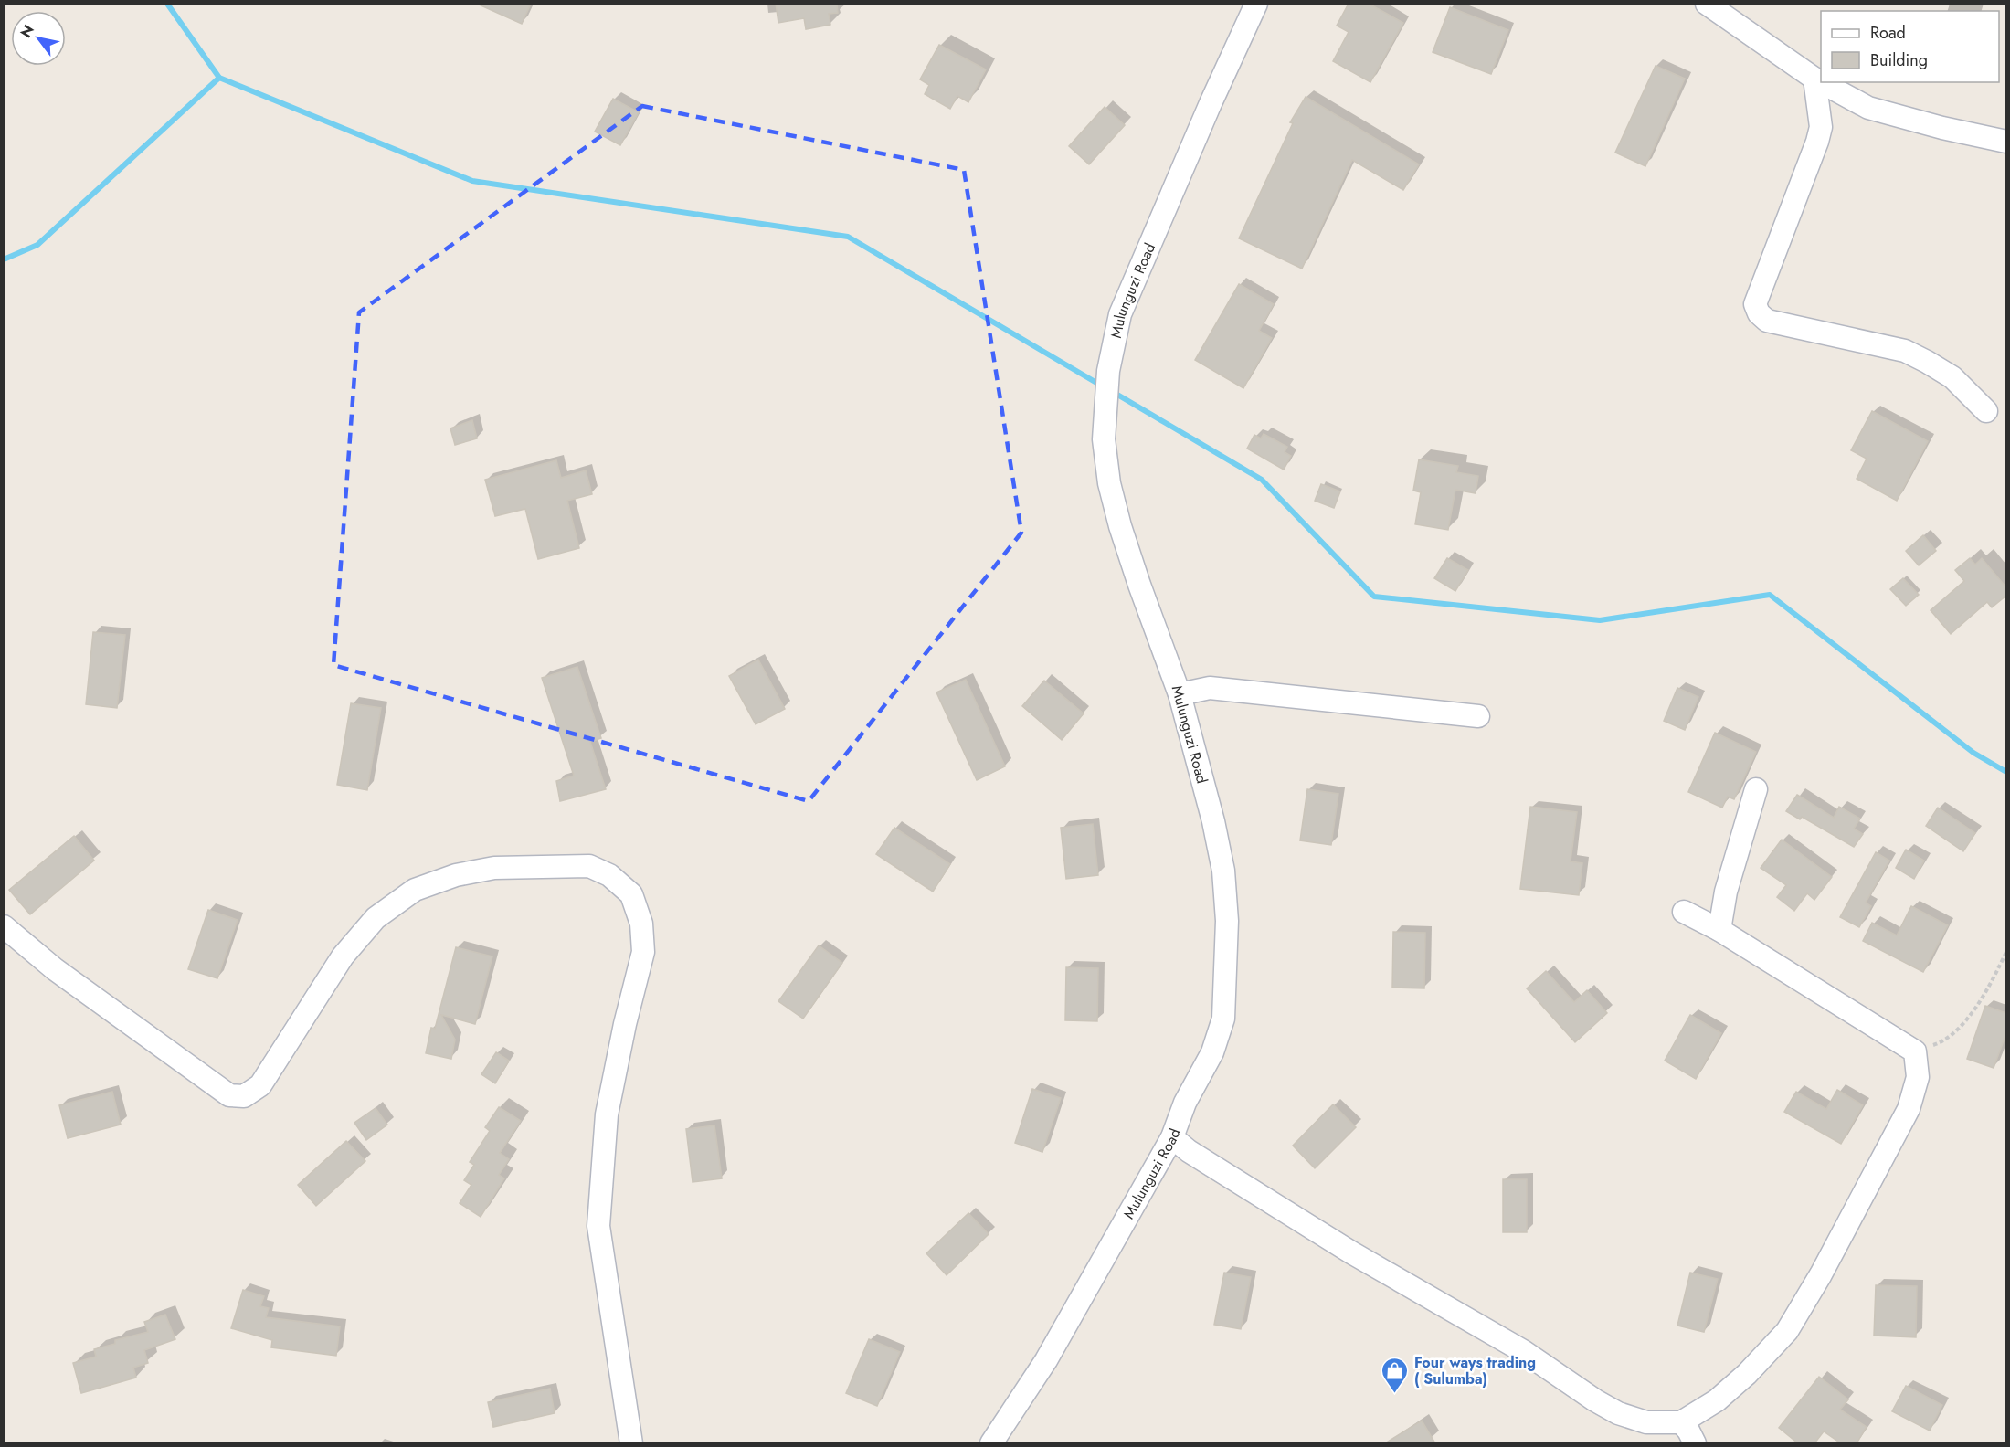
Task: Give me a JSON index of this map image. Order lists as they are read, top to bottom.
{
  "streets": {
    "street": ["Mulunguzi Road"]
  },
  "places": {
    "shop": ["Four ways trading ( Sulumba)"]
  },
  "legend": ["Road", "Building"],
  "north": "top left"
}
